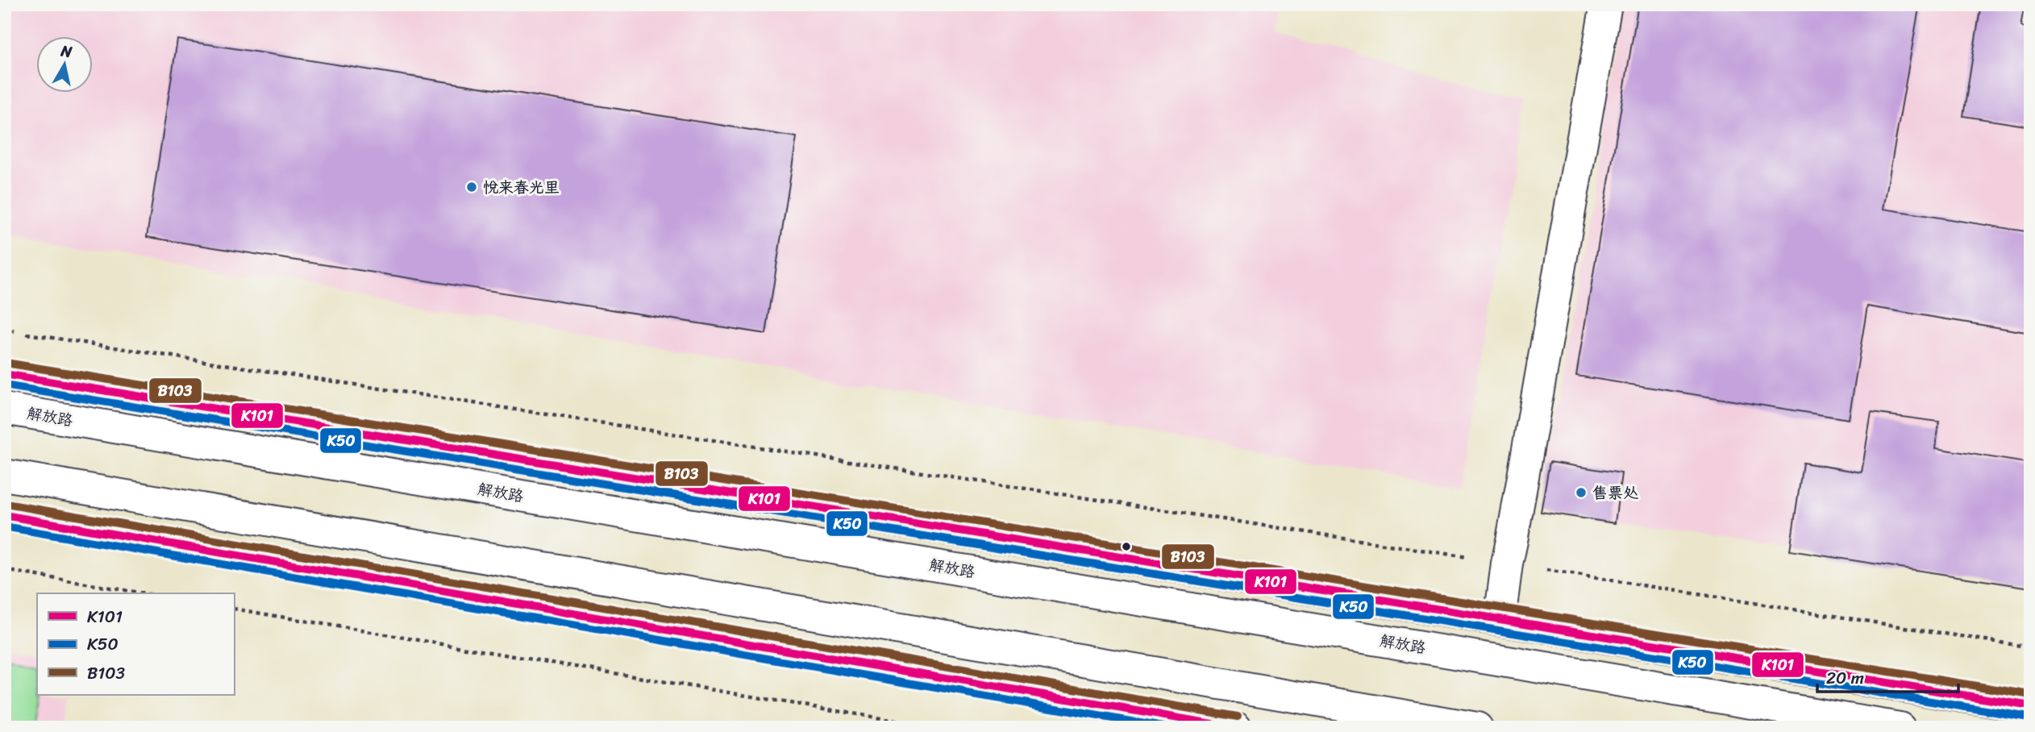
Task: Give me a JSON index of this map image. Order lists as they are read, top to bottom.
{
  "streets": {
    "street": ["解放路"]
  },
  "places": ["悦来春光里", "售票处"],
  "lines": ["transit line B103", "transit line K101", "transit line K50"],
  "legend": ["K101", "K50", "B103"],
  "scale_bar": "20 m",
  "north": "top"
}
